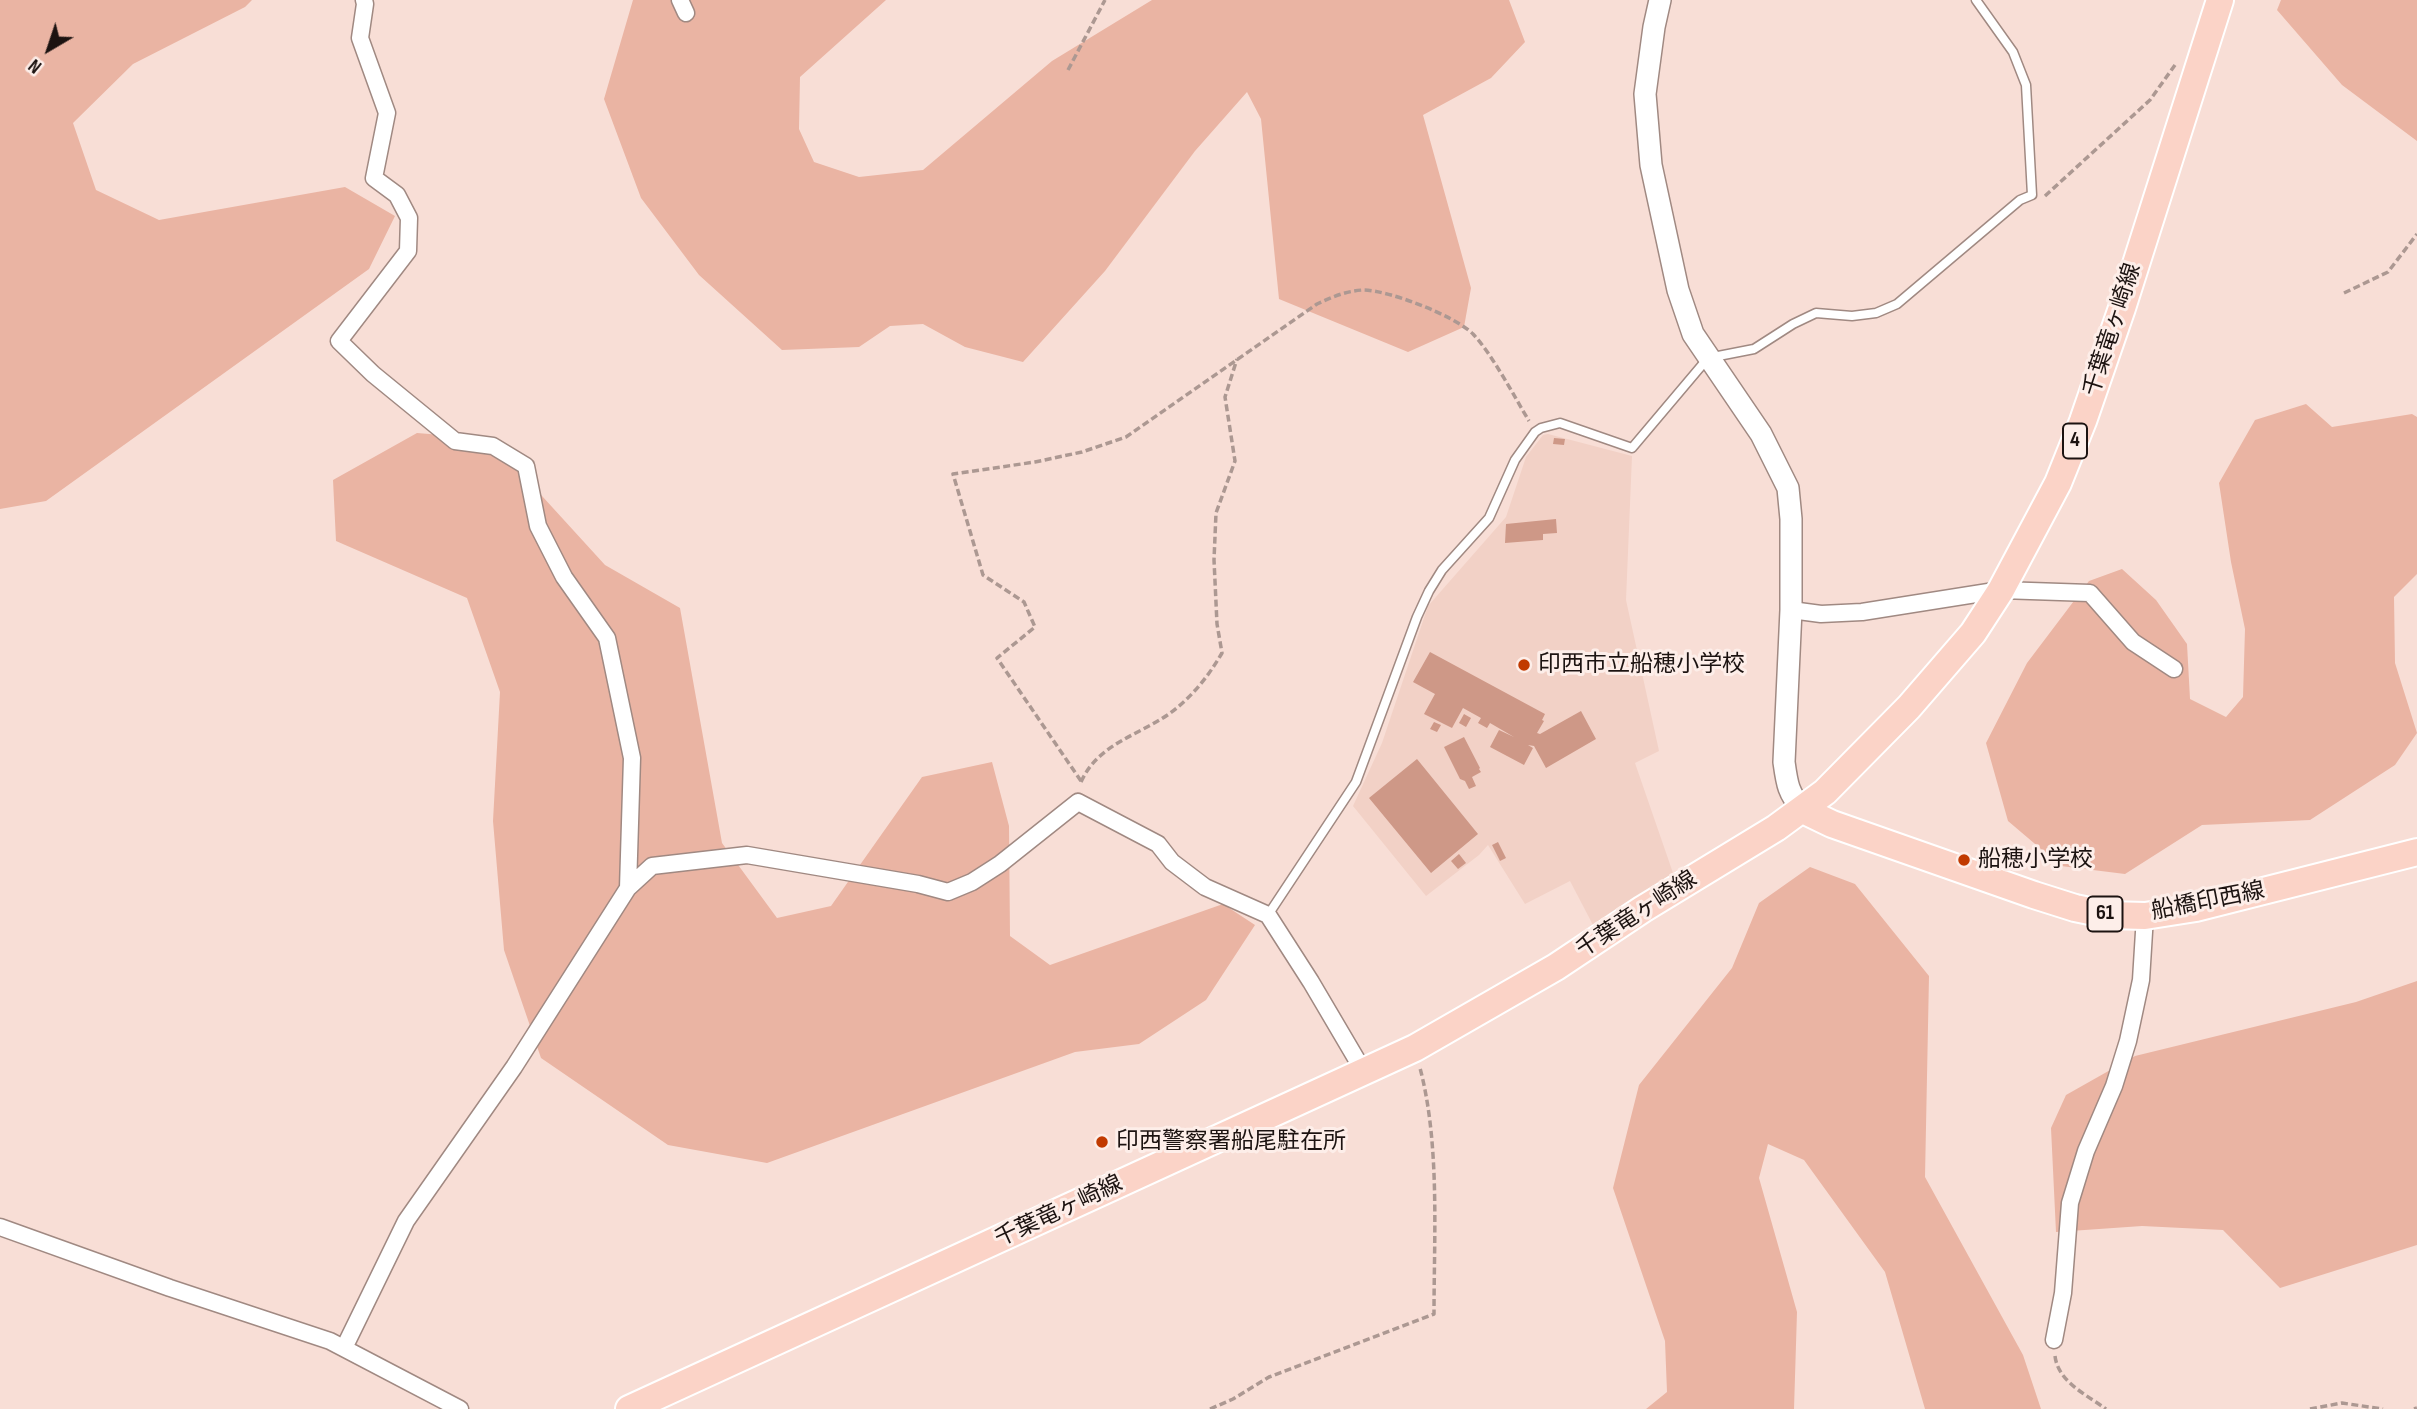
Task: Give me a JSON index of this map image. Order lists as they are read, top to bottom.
{
  "streets": {
    "main road": [
      "千葉竜ヶ崎線",
      "4",
      "船橋印西線",
      "61"
    ]
  },
  "crossings": [
    ["千葉竜ヶ崎線", "船橋印西線"]
  ],
  "places": ["印西市立船穂小学校", "船穂小学校", "印西警察署船尾駐在所"],
  "north": "bottom left"
}
